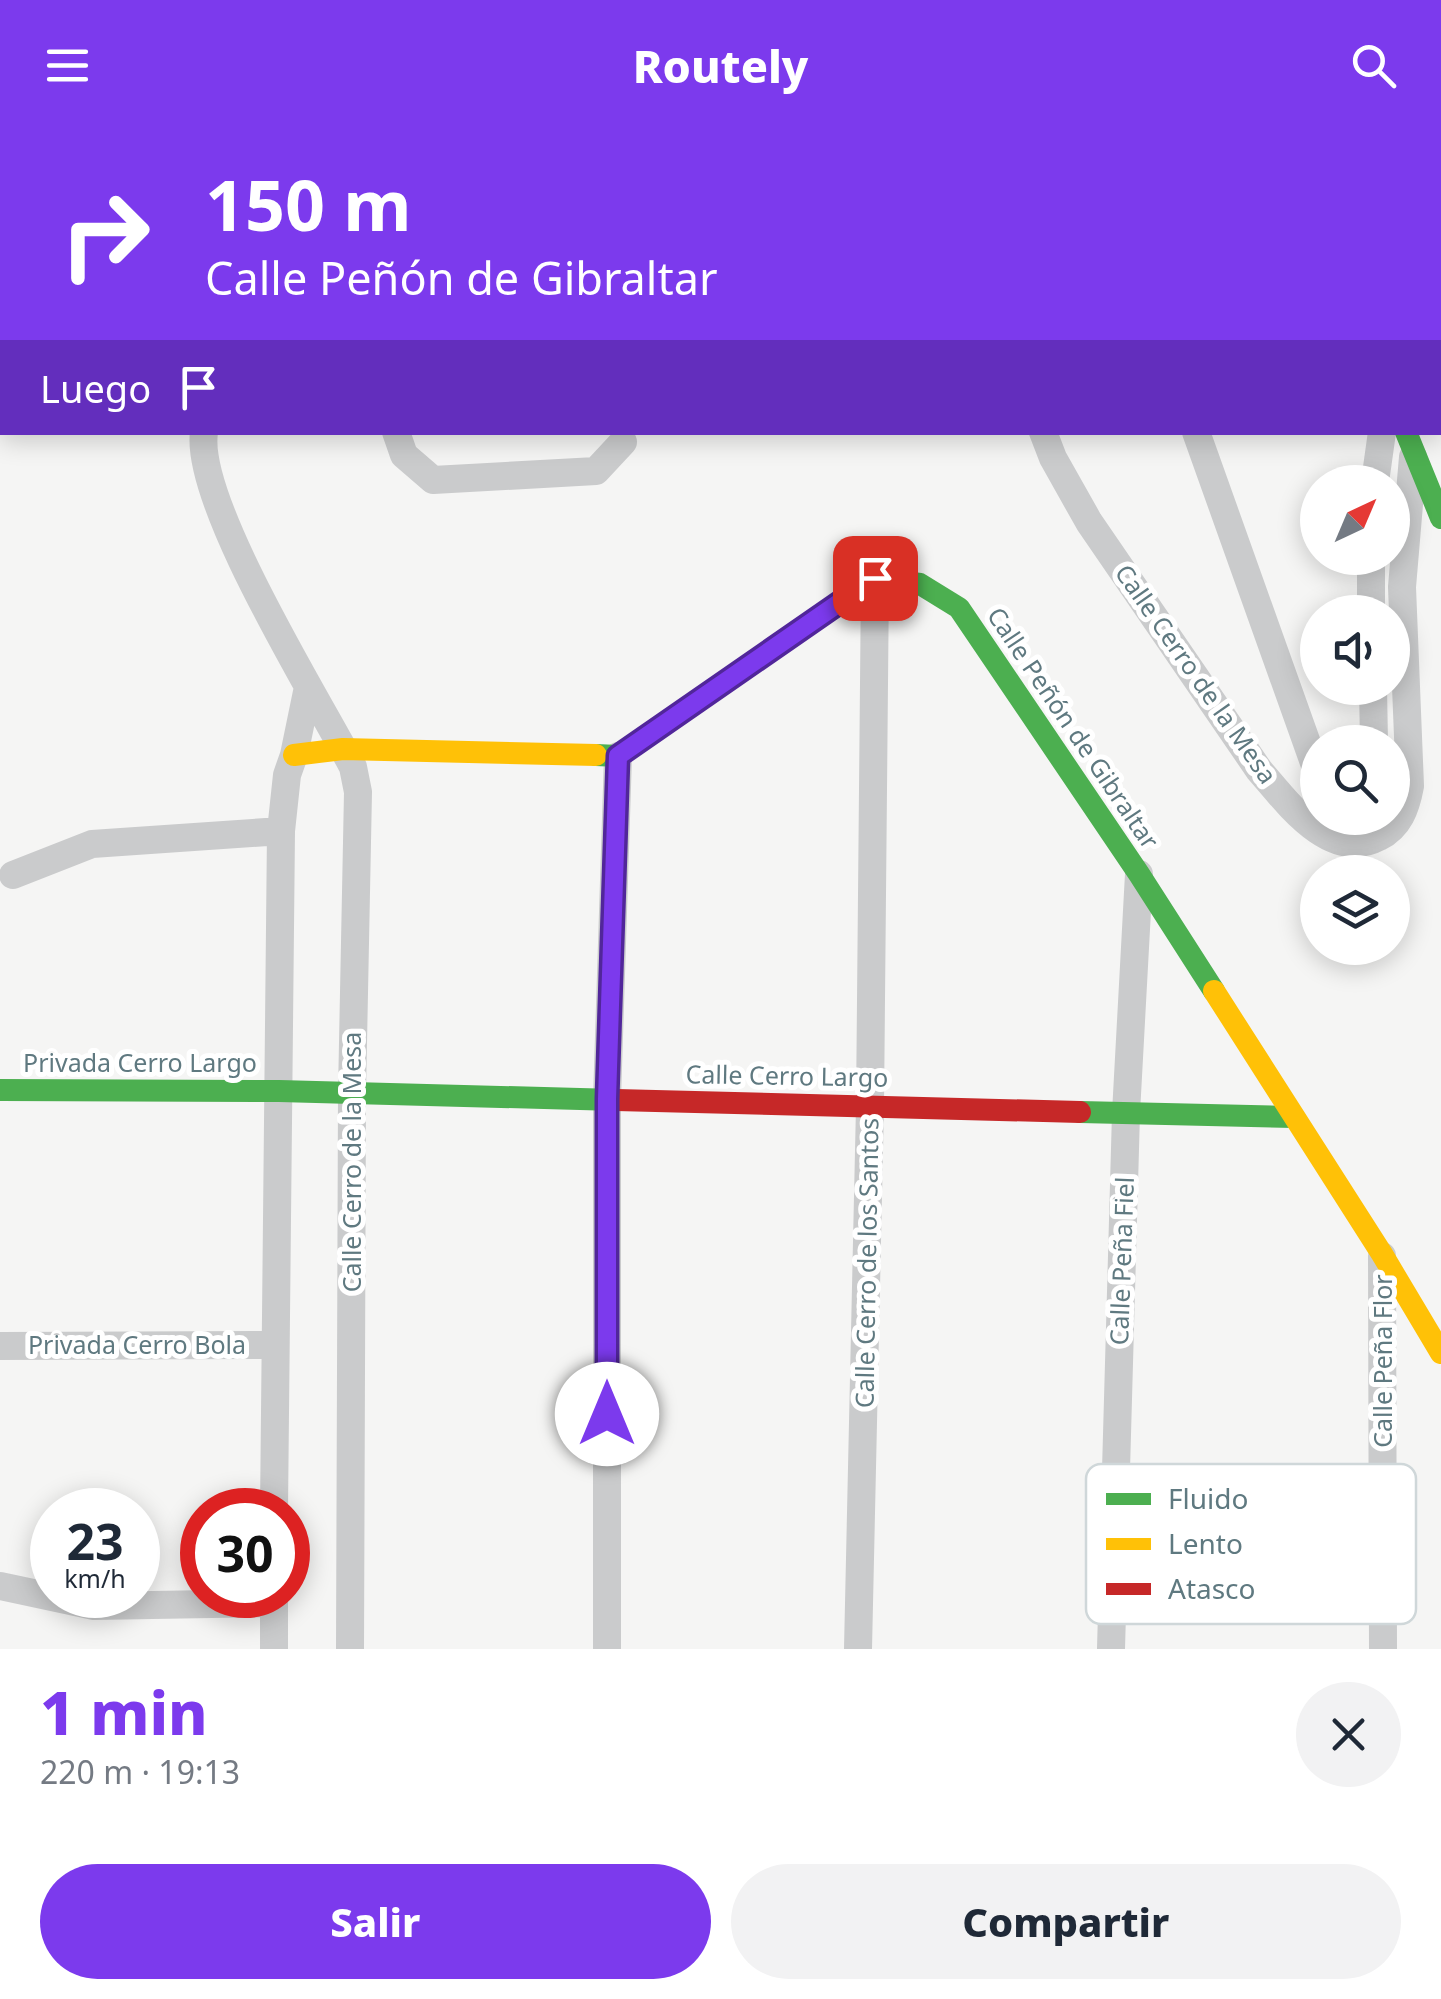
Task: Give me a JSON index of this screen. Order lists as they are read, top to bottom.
{
  "streets": {
    "street": [
      "Calle Cerro de la Mesa",
      "Calle Peñón de Gibraltar",
      "Privada Cerro Largo",
      "Calle Cerro Largo",
      "Calle Peña Fiel",
      "Calle Cerro de los Santos",
      "Privada Cerro Bola",
      "Calle Peña Flor"
    ]
  },
  "crossings": [
    ["Calle Cerro de la Mesa", "Calle Cerro Largo"],
    ["Calle Peñón de Gibraltar", "Calle Cerro Largo"],
    ["Calle Peñón de Gibraltar", "Calle Peña Fiel"],
    ["Calle Peñón de Gibraltar", "Calle Cerro de los Santos"],
    ["Calle Peñón de Gibraltar", "Calle Peña Flor"],
    ["Privada Cerro Largo", "Calle Cerro Largo"],
    ["Calle Cerro Largo", "Calle Peña Fiel"],
    ["Calle Cerro Largo", "Calle Cerro de los Santos"]
  ],
  "legend": ["Fluido", "Lento", "Atasco"],
  "north": "top right",
  "page": {
    "header": "Routely",
    "turn": ["150 m", "Calle Peñón de Gibraltar"],
    "then": "Luego",
    "speed": "23 km/h",
    "limit": "30",
    "heading": ["1 min", "220 m · 19:13"],
    "buttons": ["Salir", "Compartir"]
  }
}
